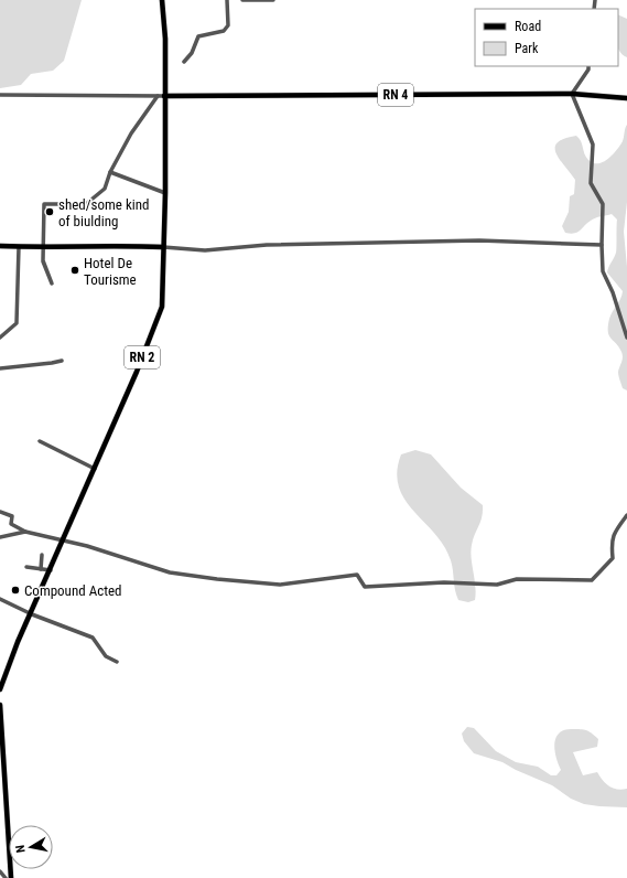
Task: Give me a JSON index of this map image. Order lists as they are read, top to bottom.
{
  "streets": {
    "main road": ["RN 4", "RN 2"]
  },
  "crossings": [
    ["RN 4", "RN 2"]
  ],
  "places": ["shed/some kind of biulding", "Hotel De Tourisme", "Compound Acted"],
  "legend": ["Road", "Park"],
  "north": "left"
}
